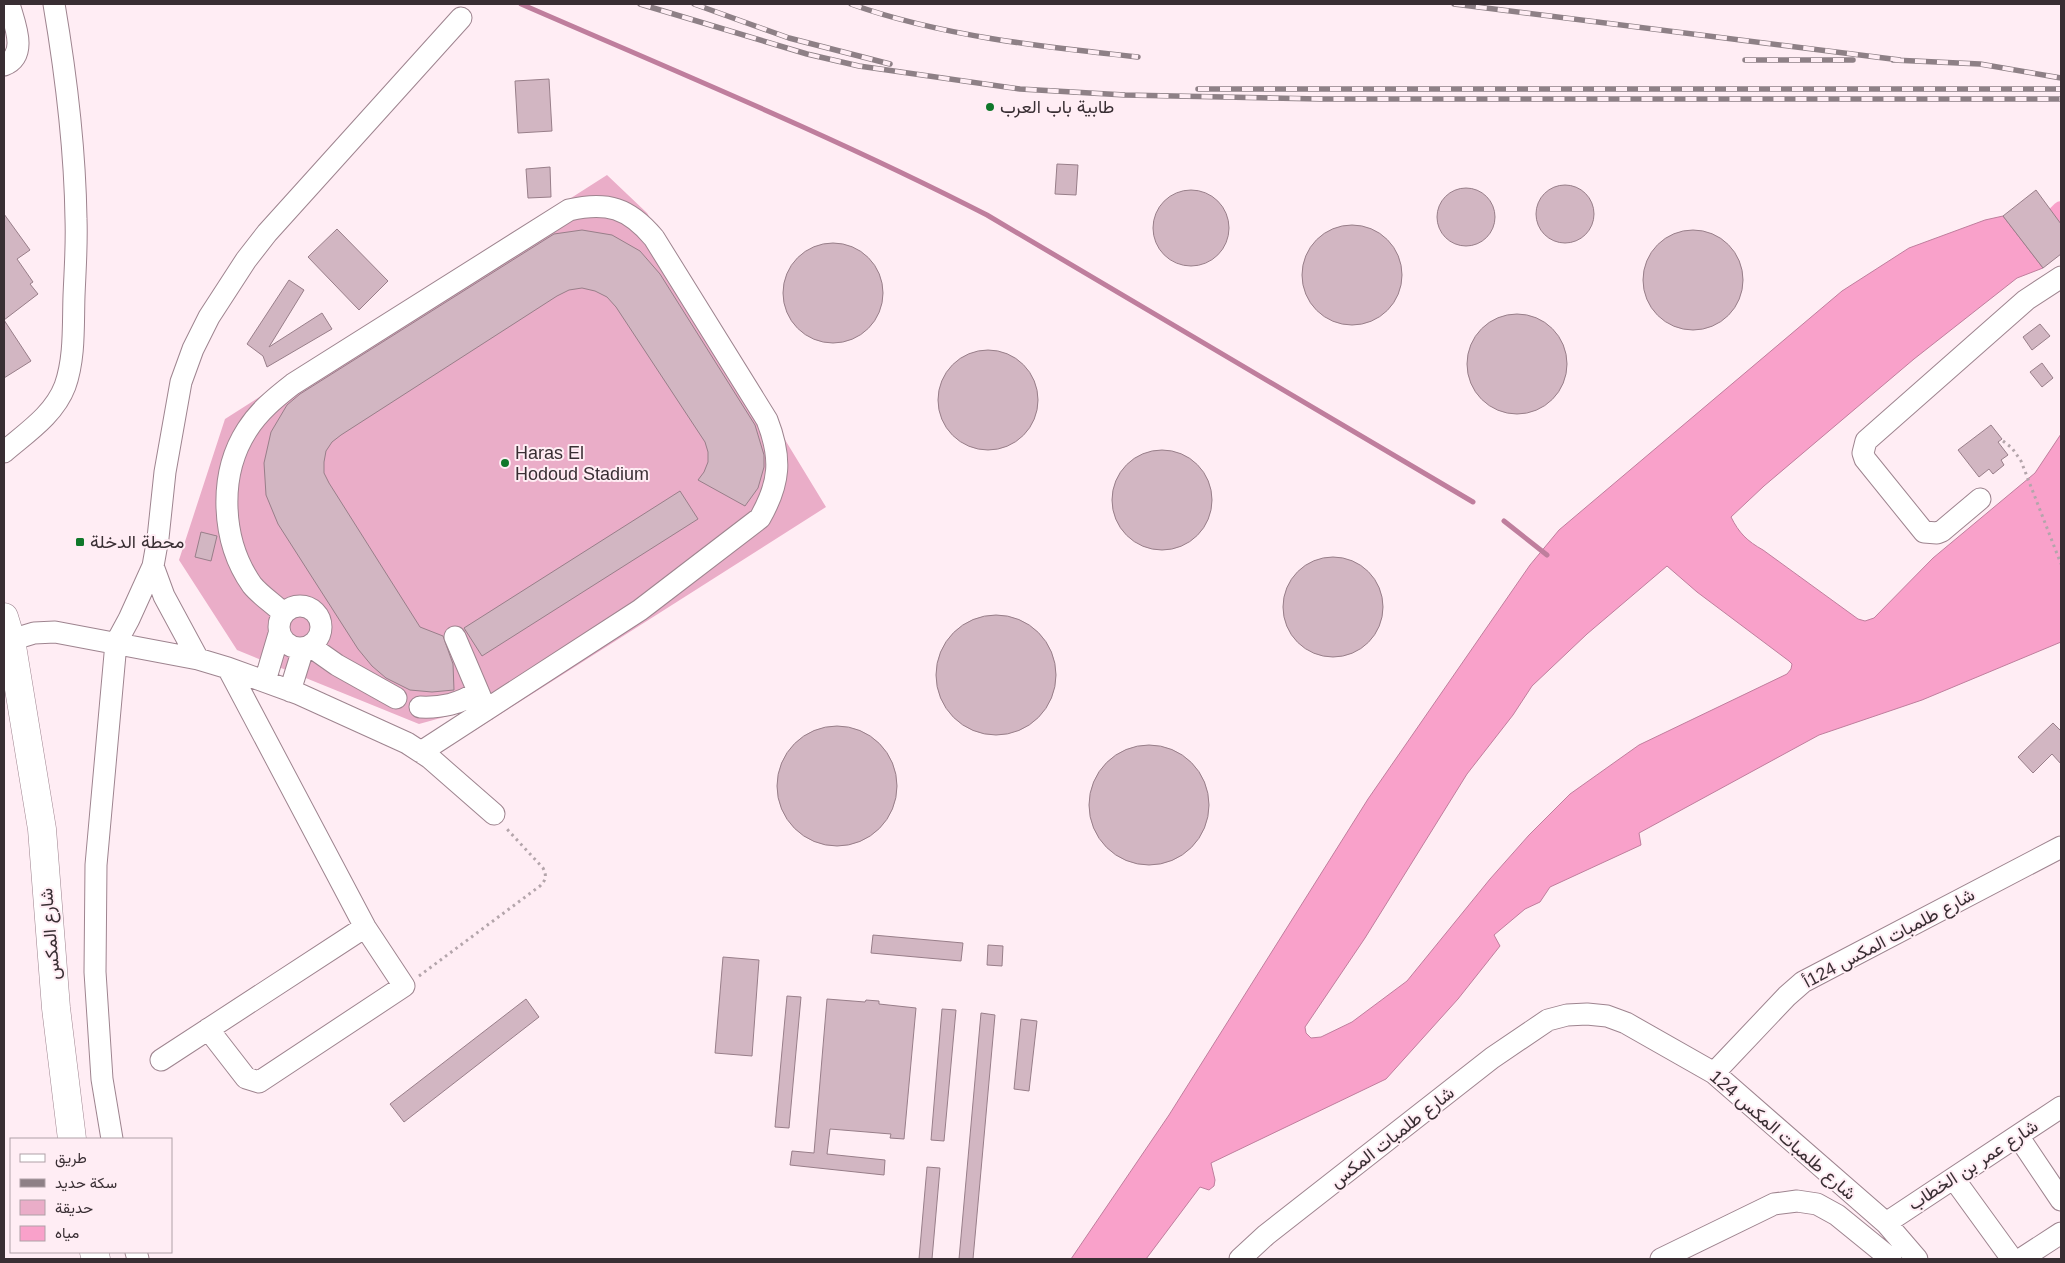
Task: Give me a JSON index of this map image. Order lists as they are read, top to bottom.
{
  "streets": {
    "main road": ["شارع المكس"],
    "street": [
      "شارع طلمبات المكس 124أ",
      "شارع طلمبات المكس 124",
      "شارع طلمبات المكس",
      "شارع عمر بن الخطاب"
    ]
  },
  "crossings": [
    ["شارع طلمبات المكس 124أ", "شارع طلمبات المكس 124"],
    ["شارع طلمبات المكس 124", "شارع طلمبات المكس"],
    ["شارع طلمبات المكس 124", "شارع عمر بن الخطاب"]
  ],
  "places": {
    "other": ["طابية باب العرب", "Haras El Hodoud Stadium"],
    "transit": ["محطة الدخلة"]
  },
  "legend": [
    "طريق",
    "سكة حديد",
    "حديقة",
    "مياه"
  ]
}
